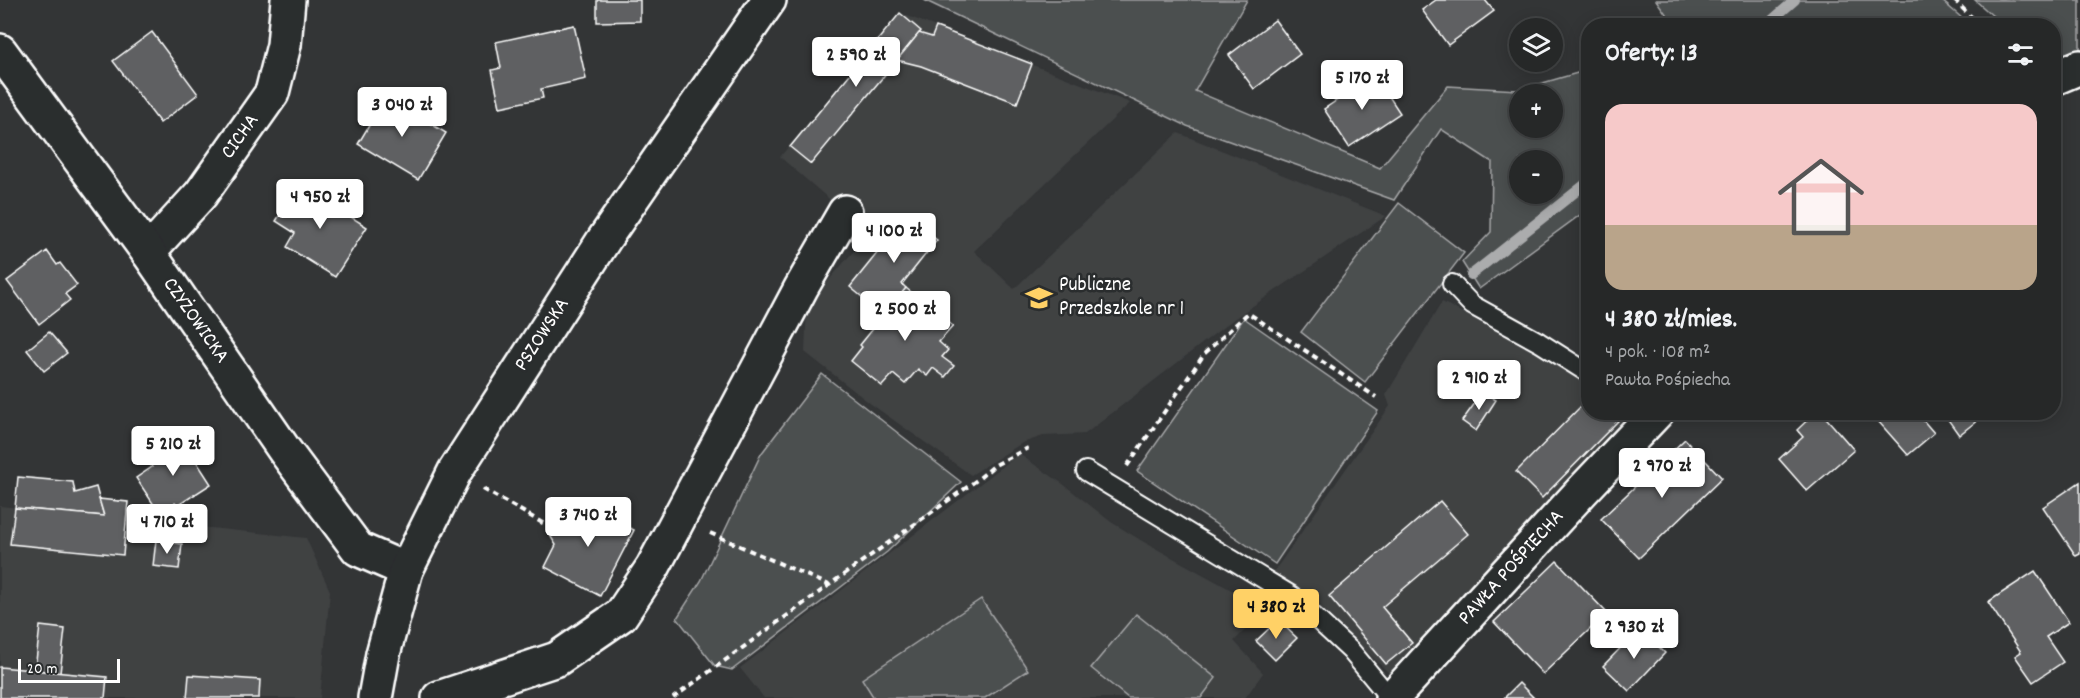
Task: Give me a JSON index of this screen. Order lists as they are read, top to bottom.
{
  "streets": {
    "street": [
      "CICHA",
      "CZYŻOWICKA",
      "PSZOWSKA",
      "PAWŁA POŚPIECHA"
    ]
  },
  "crossings": [
    ["CICHA", "CZYŻOWICKA"],
    ["CZYŻOWICKA", "PSZOWSKA"]
  ],
  "places": {
    "school or university": ["Publiczne Przedszkole nr 1"]
  },
  "scale_bar": "20 m",
  "page": {
    "map_buttons": ["+", "−"],
    "heading": "Oferty: 13",
    "price": [
      "2 590 zł",
      "5 170 zł",
      "3 040 zł",
      "4 950 zł",
      "4 100 zł",
      "2 500 zł",
      "2 910 zł",
      "5 210 zł",
      "2 970 zł",
      "3 740 zł",
      "4 710 zł",
      "4 380 zł",
      "2 930 zł"
    ],
    "list": [
      {
        "name": "4 380 zł/mies.",
        "note": "4 pok. · 108 m² · Pawła Pośpiecha"
      }
    ],
    "scale": "20 m"
  }
}
